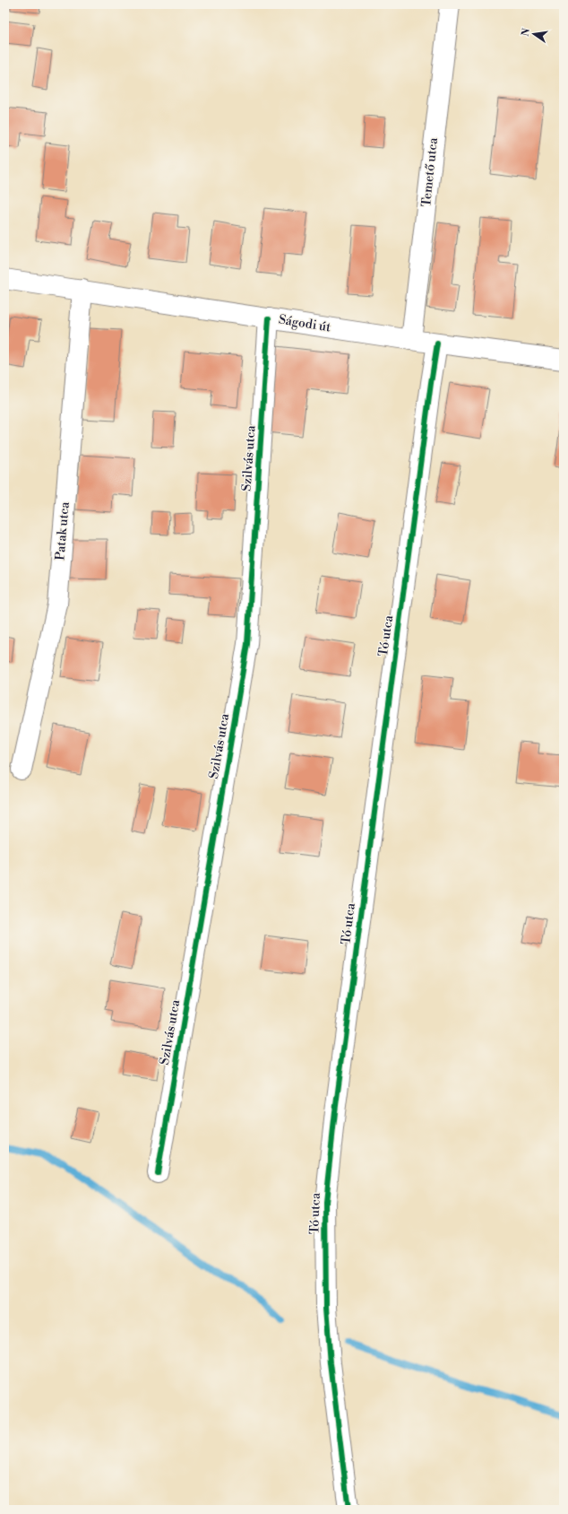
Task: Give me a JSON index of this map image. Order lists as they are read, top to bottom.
{
  "streets": {
    "street": [
      "Temető utca",
      "Ságodi út",
      "Szilvás utca",
      "Patak utca",
      "Tó utca"
    ]
  },
  "crossings": [
    ["Temető utca", "Ságodi út"],
    ["Ságodi út", "Szilvás utca"],
    ["Ságodi út", "Patak utca"],
    ["Ságodi út", "Tó utca"]
  ],
  "north": "left"
}
